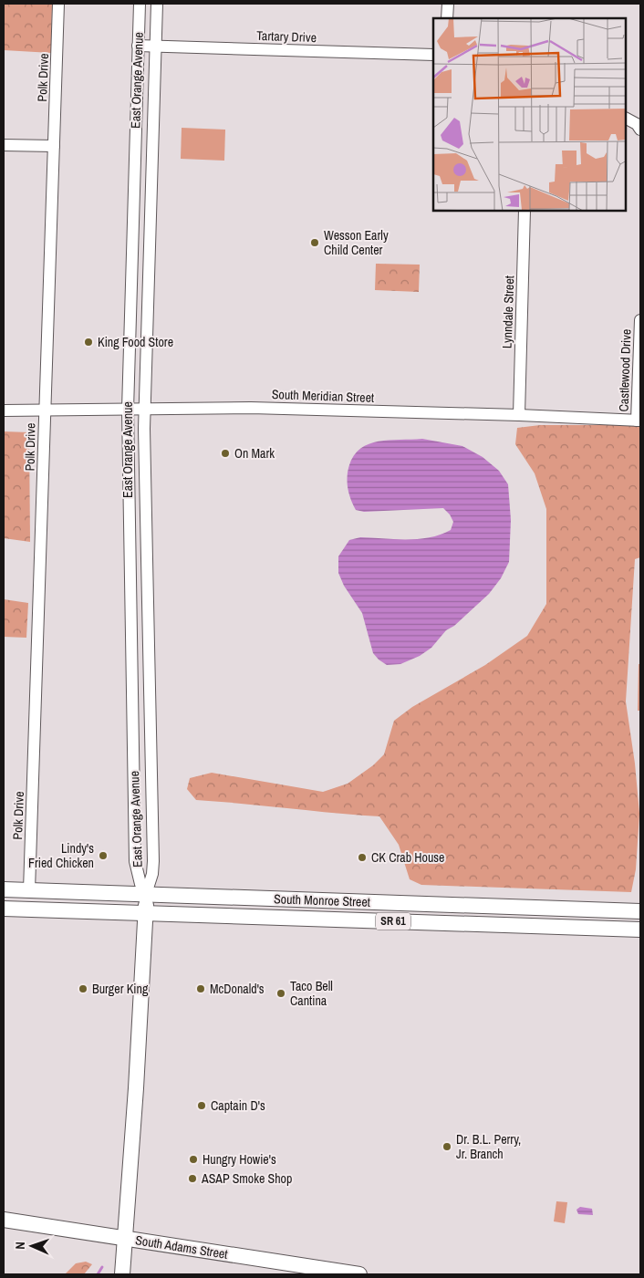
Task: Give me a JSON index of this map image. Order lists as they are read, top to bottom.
{
  "streets": {
    "main road": [
      "East Orange Avenue",
      "South Monroe Street",
      "SR 61",
      "South Adams Street"
    ],
    "street": [
      "Tartary Drive",
      "Polk Drive",
      "Lynndale Street",
      "Castlewood Drive",
      "South Meridian Street"
    ]
  },
  "crossings": [
    ["Tartary Drive", "East Orange Avenue"],
    ["Polk Drive", "South Meridian Street"],
    ["Polk Drive", "South Monroe Street"],
    ["East Orange Avenue", "South Meridian Street"],
    ["East Orange Avenue", "South Monroe Street"],
    ["East Orange Avenue", "South Adams Street"],
    ["Lynndale Street", "South Meridian Street"],
    ["Castlewood Drive", "South Meridian Street"]
  ],
  "places": [
    "Wesson Early Child Center",
    "King Food Store",
    "On Mark",
    "Lindy's Fried Chicken",
    "CK Crab House",
    "Burger King",
    "McDonald's",
    "Taco Bell Cantina",
    "Captain D's",
    "Dr. B.L. Perry, Jr. Branch",
    "Hungry Howie's",
    "ASAP Smoke Shop"
  ],
  "north": "left"
}
